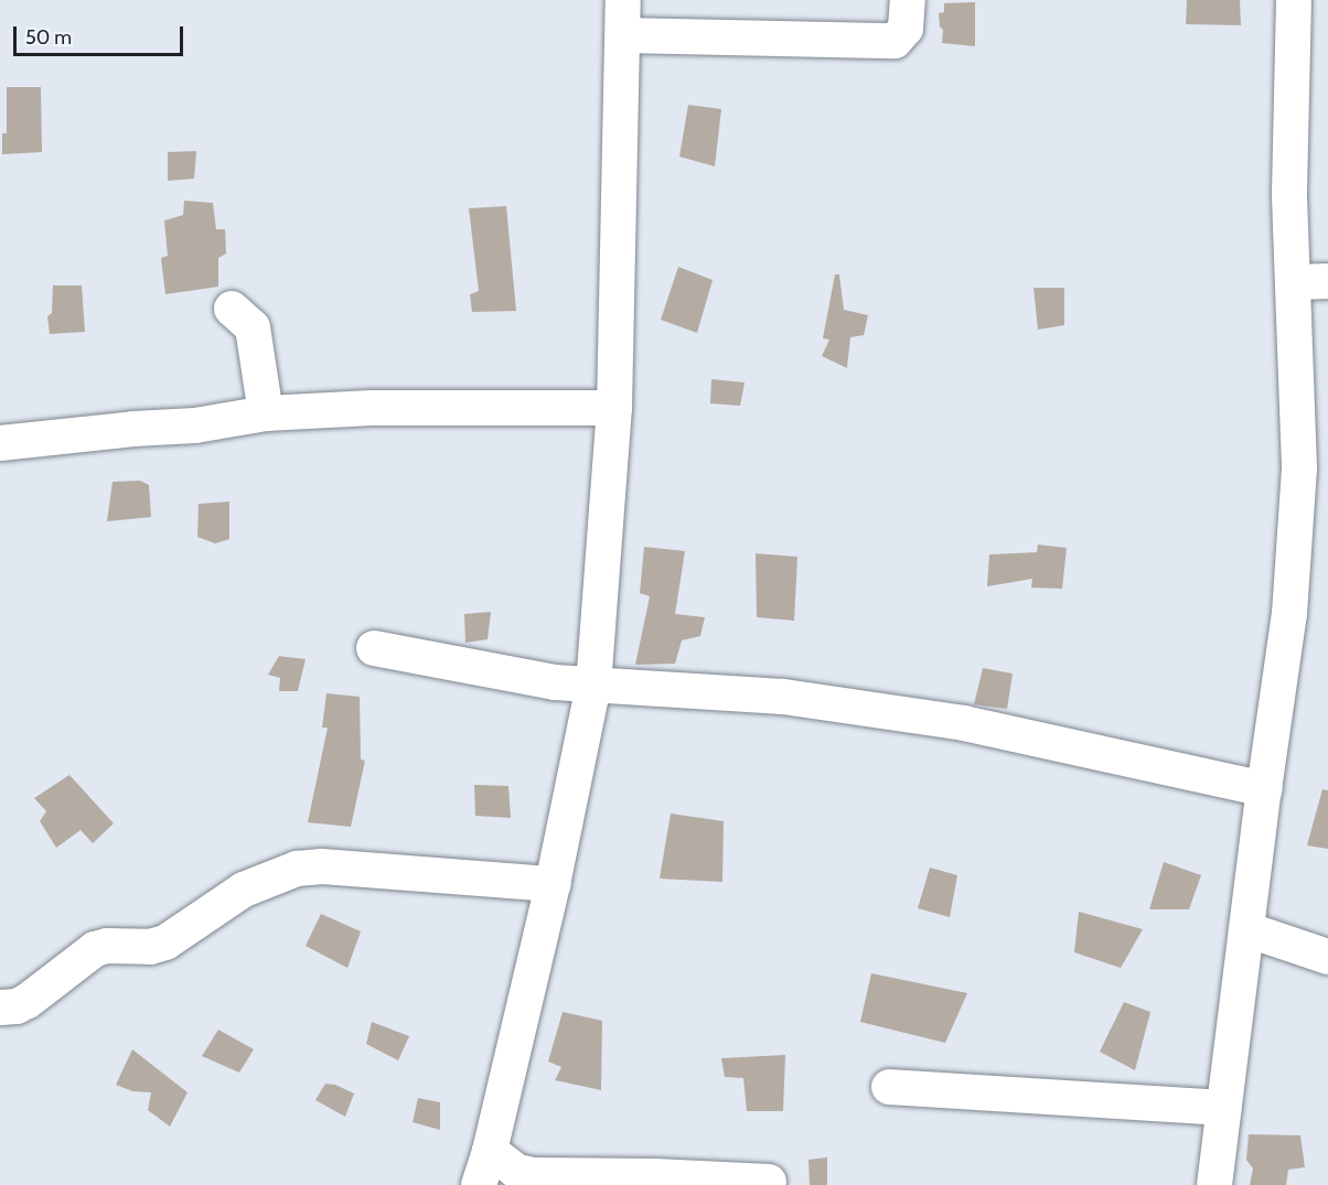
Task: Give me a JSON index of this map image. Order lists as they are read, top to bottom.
{
  "scale_bar": "50 m"
}
